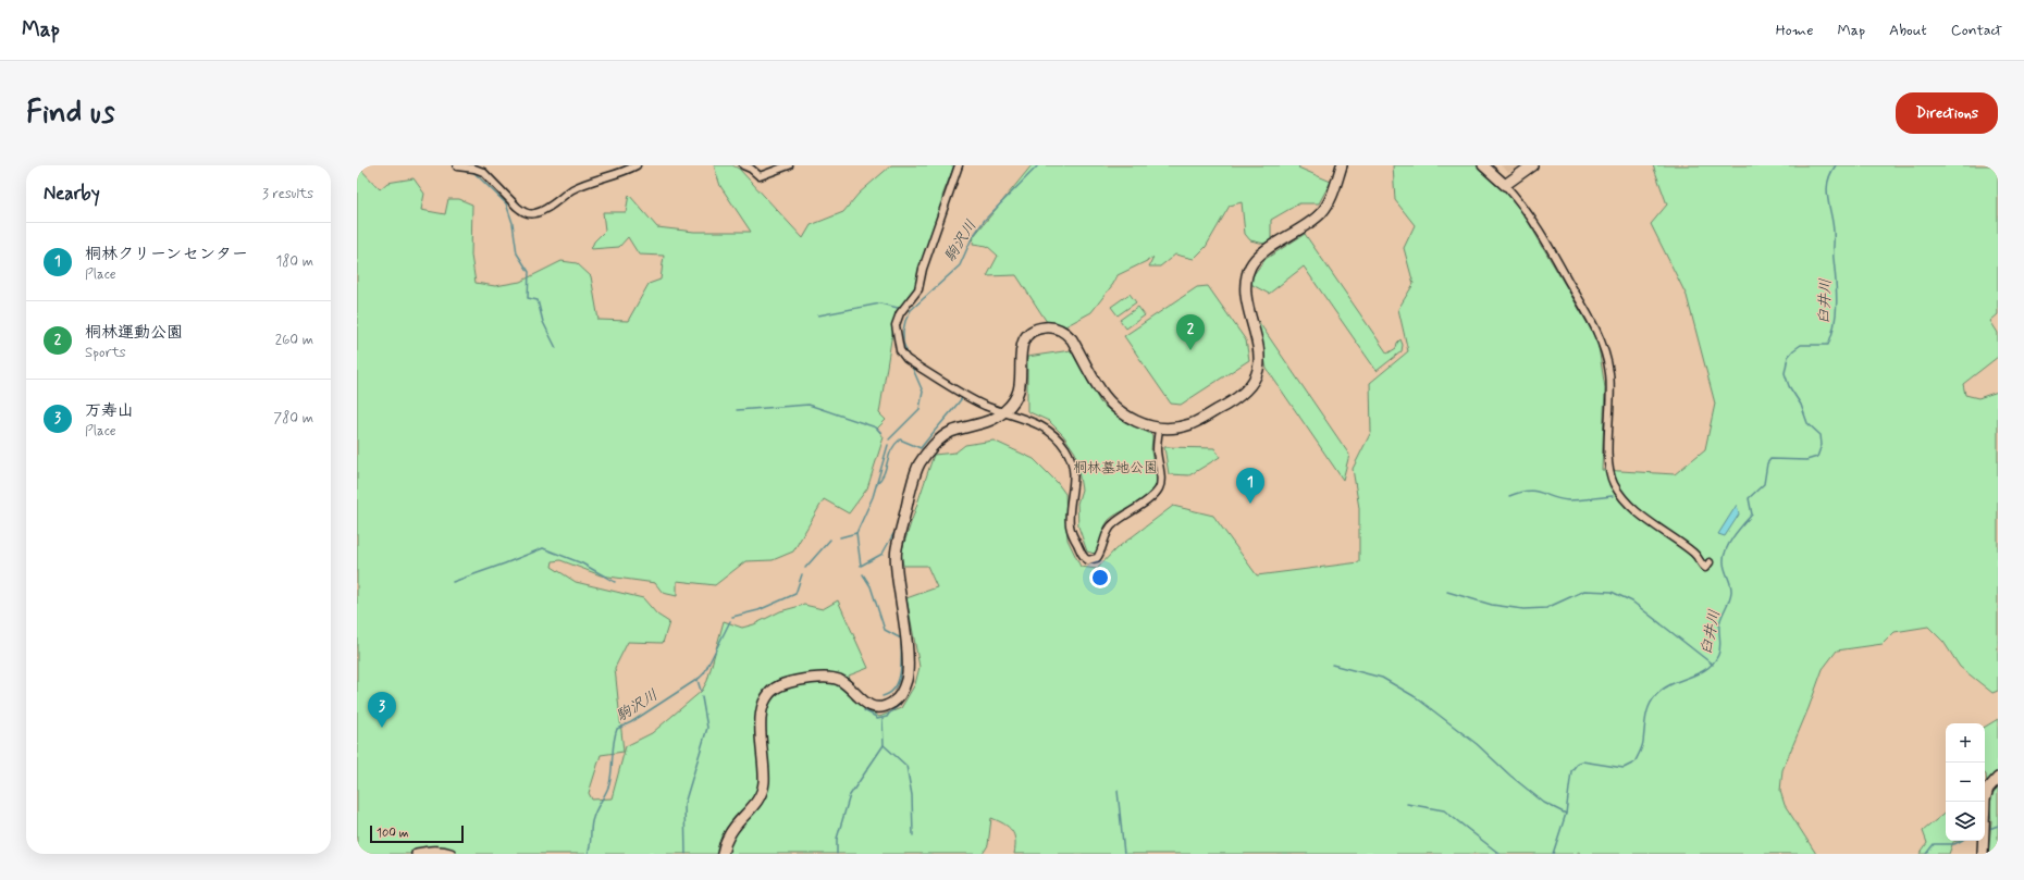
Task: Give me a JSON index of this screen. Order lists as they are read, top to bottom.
{
  "water": ["駒沢川", "臼井川"],
  "parks": ["桐林墓地公園"],
  "scale_bar": "100 m",
  "page": {
    "header": "Map",
    "nav": [
      "Home",
      "Map",
      "About",
      "Contact"
    ],
    "buttons": "Directions",
    "title": "Find us",
    "heading": ["Nearby", "3 results"],
    "list": [
      {
        "mark": "1",
        "name": "桐林クリーンセンター",
        "note": "Place",
        "value": "180 m"
      },
      {
        "mark": "2",
        "name": "桐林運動公園",
        "note": "Sports",
        "value": "260 m"
      },
      {
        "mark": "3",
        "name": "万寿山",
        "note": "Place",
        "value": "780 m"
      }
    ],
    "pins": ["2", "1", "3"],
    "map_buttons": ["+", "−"],
    "scale": "100 m"
  }
}
